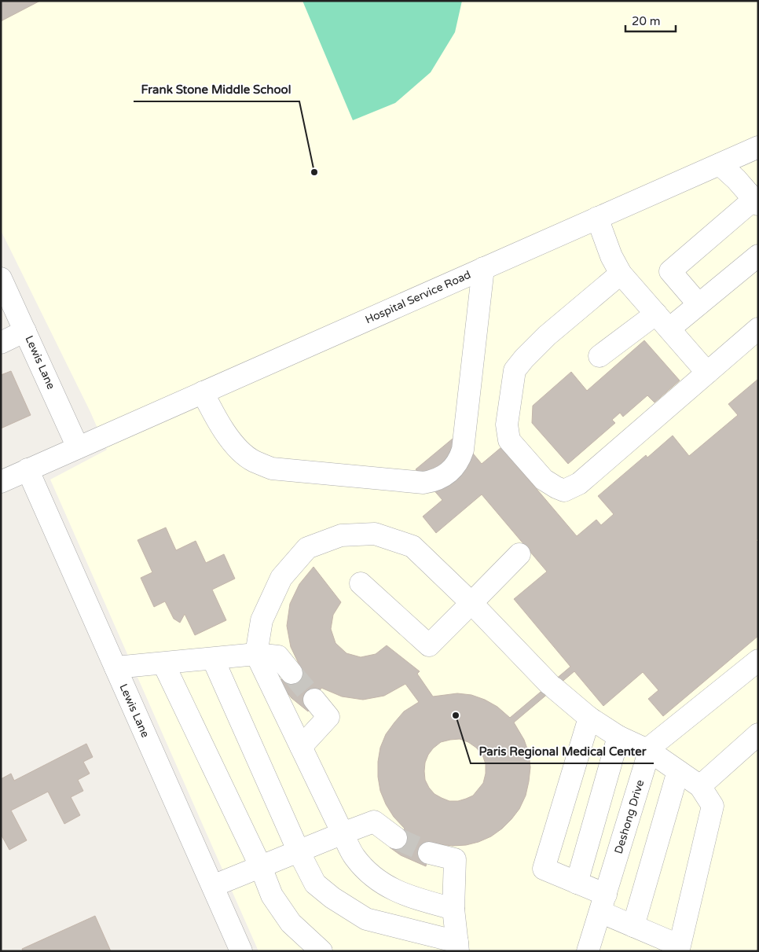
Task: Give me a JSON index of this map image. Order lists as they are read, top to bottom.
{
  "streets": {
    "street": ["Hospital Service Road", "Lewis Lane", "Deshong Drive"]
  },
  "crossings": [
    ["Hospital Service Road", "Lewis Lane"]
  ],
  "places": ["Frank Stone Middle School", "Paris Regional Medical Center"],
  "scale_bar": "20 m"
}
